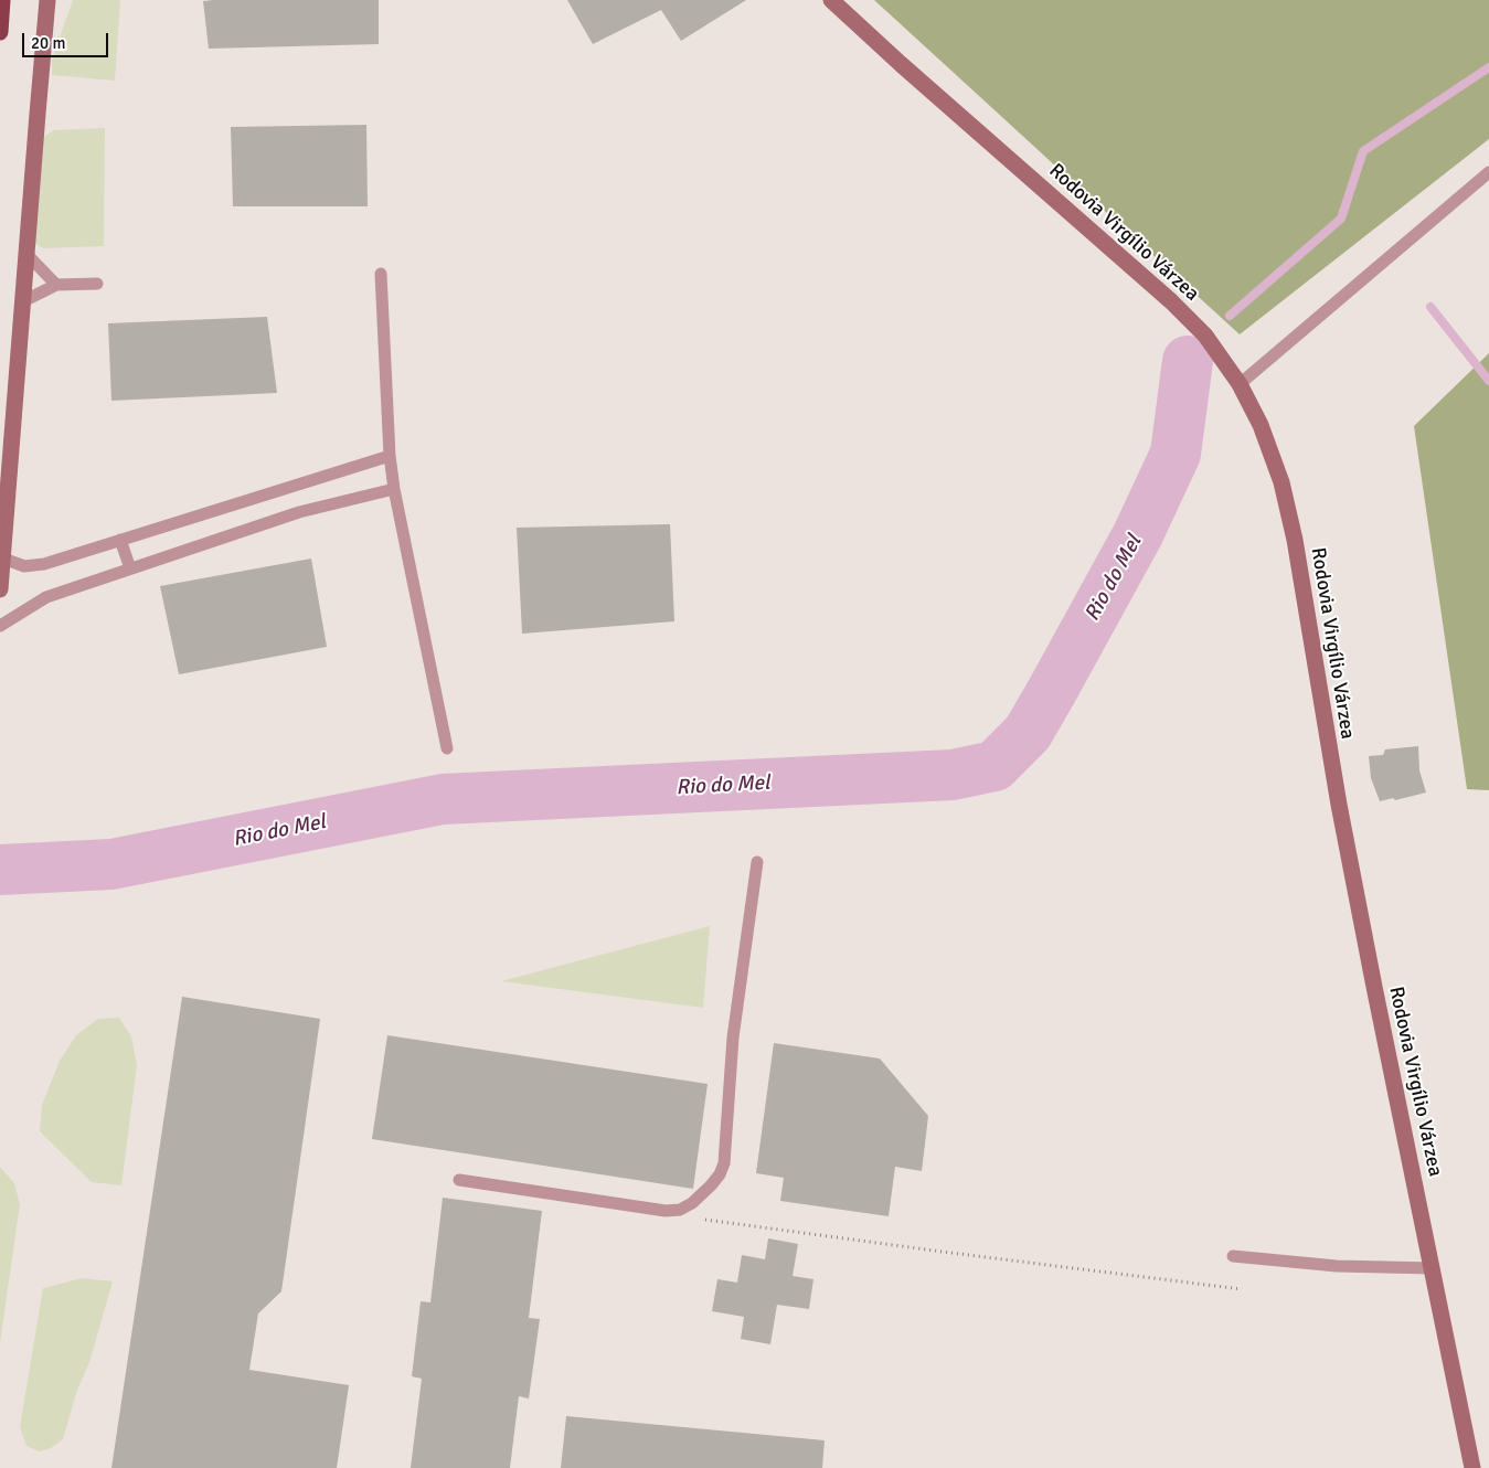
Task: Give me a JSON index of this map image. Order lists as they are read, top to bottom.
{
  "streets": {
    "main road": ["Rodovia Virgílio Várzea"]
  },
  "water": ["Rio do Mel"],
  "scale_bar": "20 m"
}
